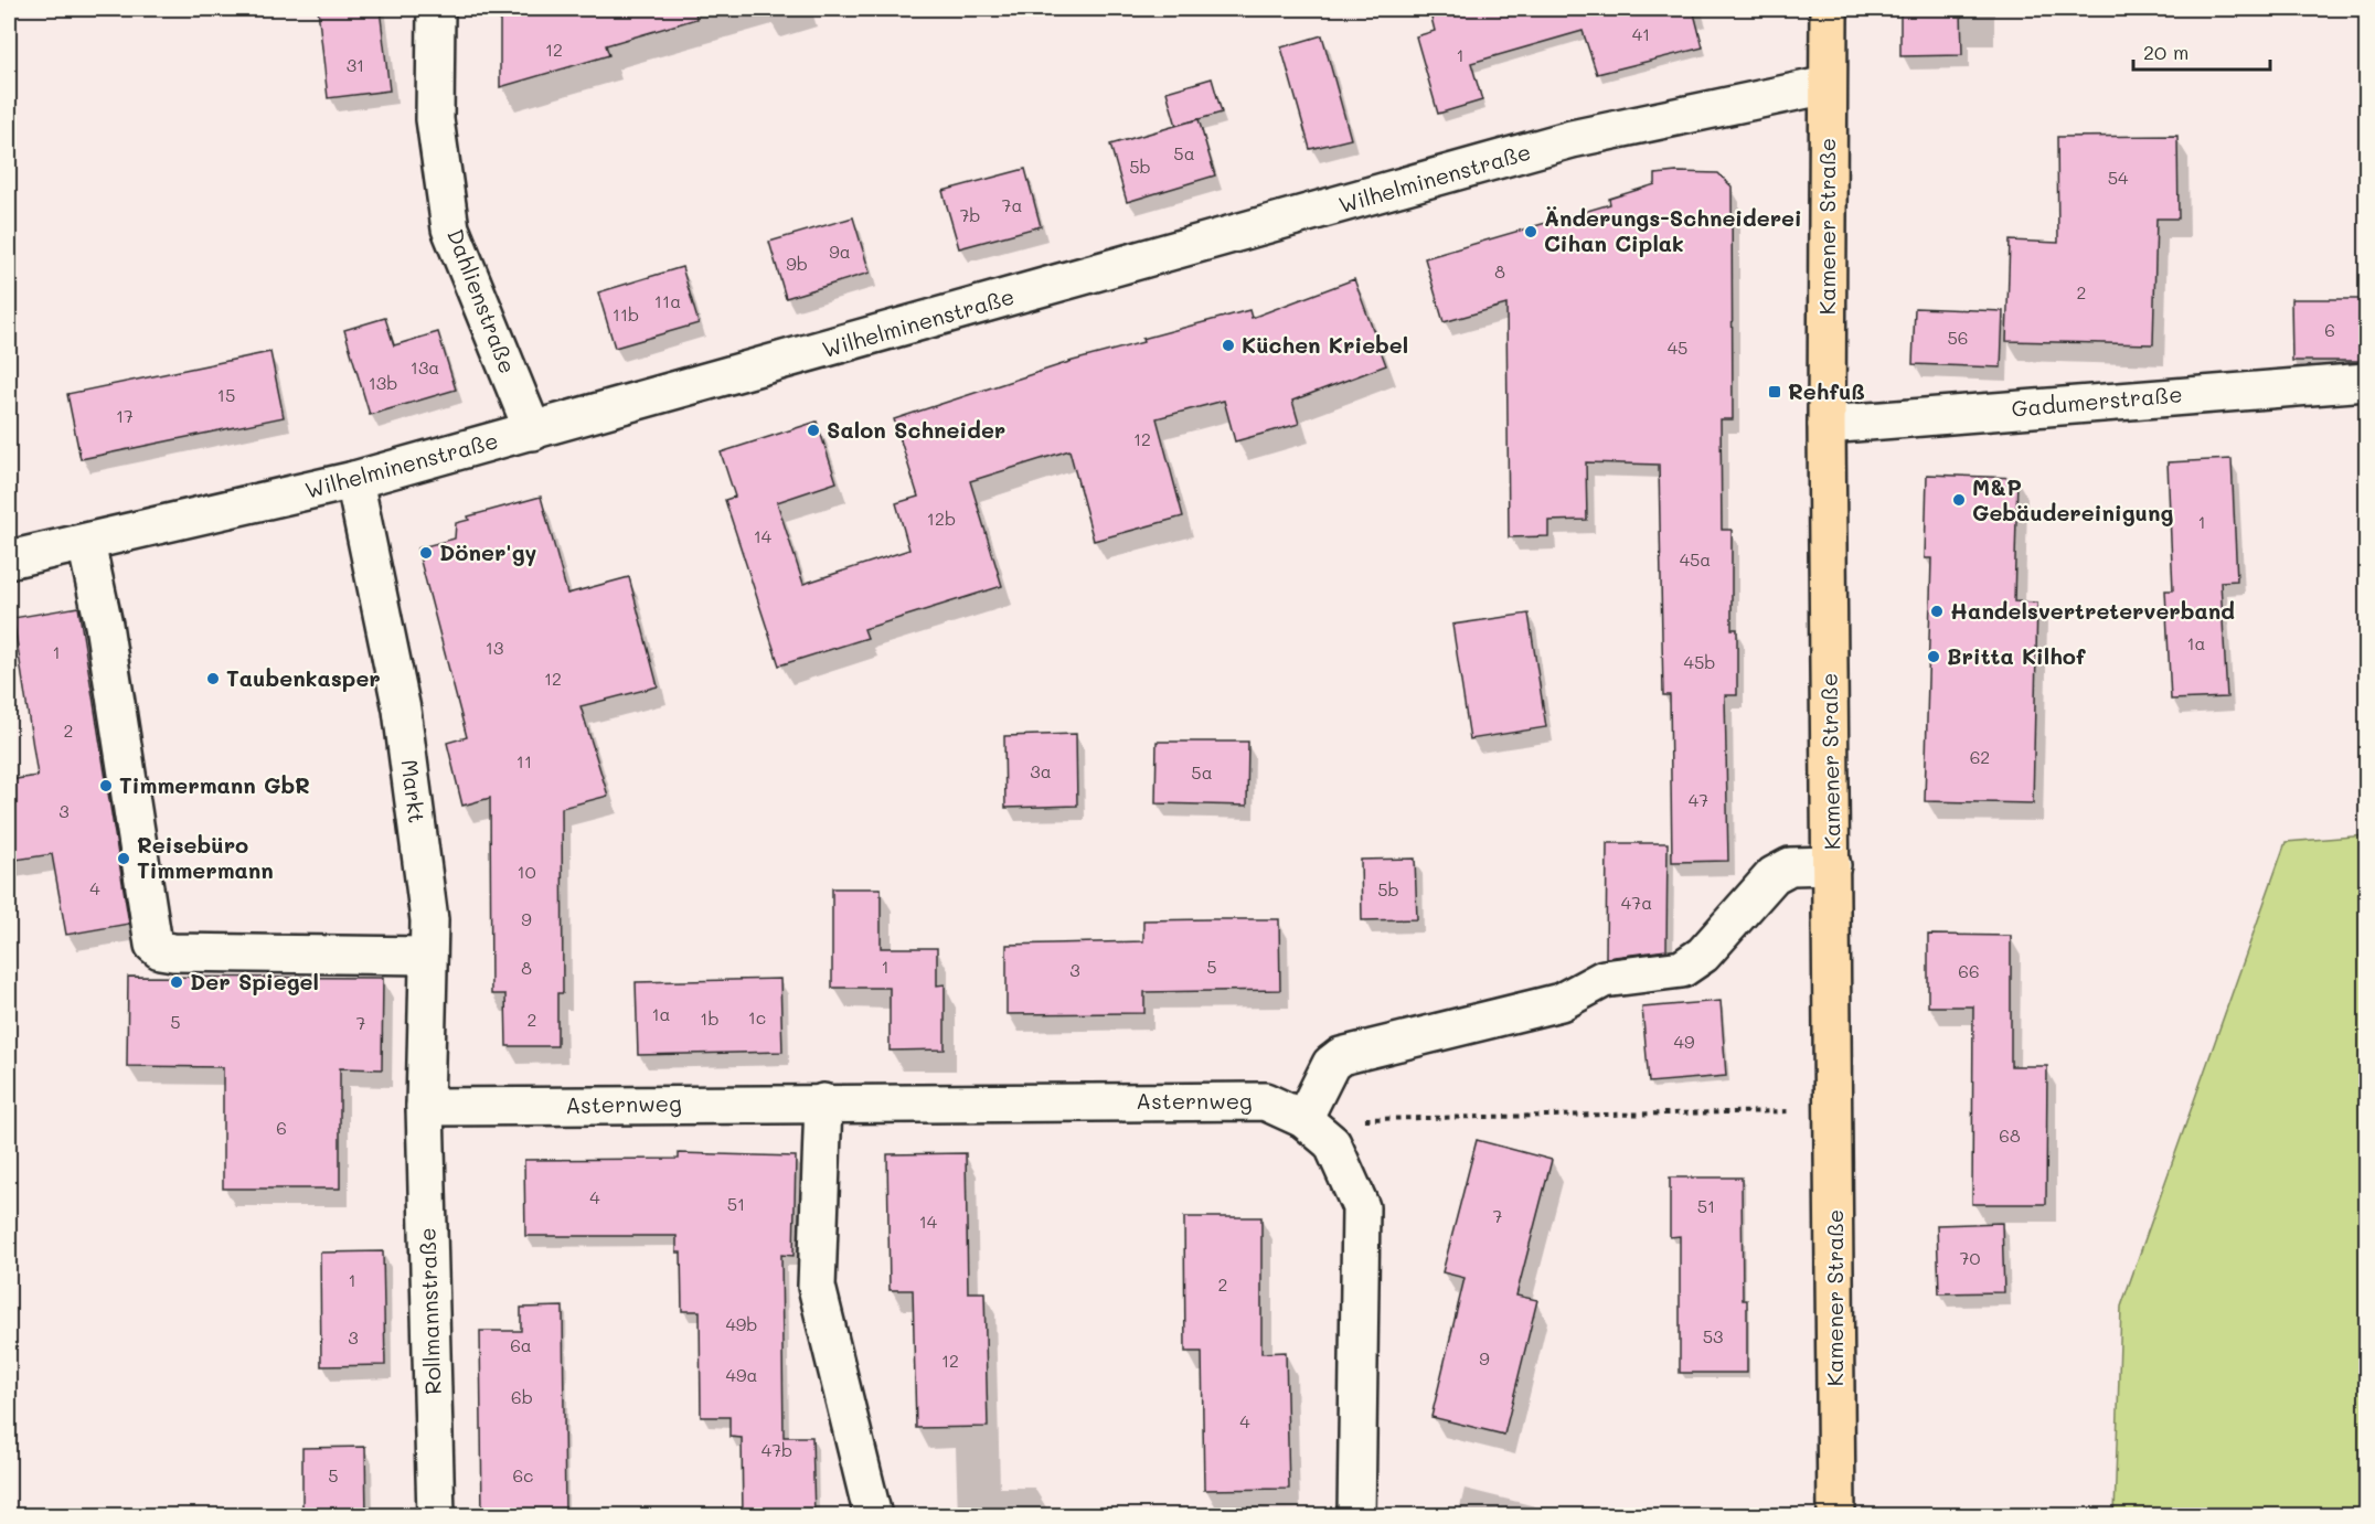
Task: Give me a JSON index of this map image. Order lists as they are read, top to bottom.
{
  "streets": {
    "main road": ["Kamener Straße"],
    "street": [
      "Wilhelminenstraße",
      "Dahlienstraße",
      "Gadumerstraße",
      "Markt",
      "Asternweg",
      "Rollmannstraße"
    ]
  },
  "crossings": [
    ["Wilhelminenstraße", "Kamener Straße"],
    ["Wilhelminenstraße", "Dahlienstraße"],
    ["Wilhelminenstraße", "Markt"],
    ["Kamener Straße", "Gadumerstraße"],
    ["Markt", "Asternweg"],
    ["Markt", "Rollmannstraße"],
    ["Asternweg", "Rollmannstraße"]
  ],
  "places": {
    "other": [
      "Änderungs-Schneiderei Cihan Ciplak",
      "Küchen Kriebel",
      "Salon Schneider",
      "M&P Gebäudereinigung",
      "Döner'gy",
      "Handelsvertreterverband",
      "Britta Kilhof",
      "Taubenkasper",
      "Timmermann GbR",
      "Reisebüro Timmermann",
      "Der Spiegel"
    ],
    "transit": ["Rehfuß"]
  },
  "house_numbers": [
    "41",
    "12",
    "1",
    "31",
    "5a",
    "5b",
    "54",
    "7a",
    "7b",
    "9a",
    "9b",
    "8",
    "2",
    "11a",
    "11b",
    "6",
    "56",
    "45",
    "13a",
    "13b",
    "15",
    "17",
    "12",
    "12b",
    "1",
    "14",
    "45a",
    "1a",
    "13",
    "1",
    "45b",
    "12",
    "2",
    "62",
    "11",
    "3a",
    "5a",
    "47",
    "3",
    "10",
    "4",
    "5b",
    "47a",
    "9",
    "1",
    "5",
    "8",
    "3",
    "66",
    "1a",
    "1c",
    "1b",
    "2",
    "5",
    "7",
    "49",
    "6",
    "68",
    "4",
    "51",
    "51",
    "7",
    "14",
    "70",
    "1",
    "2",
    "49b",
    "53",
    "3",
    "6a",
    "9",
    "12",
    "49a",
    "6b",
    "4",
    "47b",
    "5",
    "6c"
  ],
  "scale_bar": "20 m"
}
